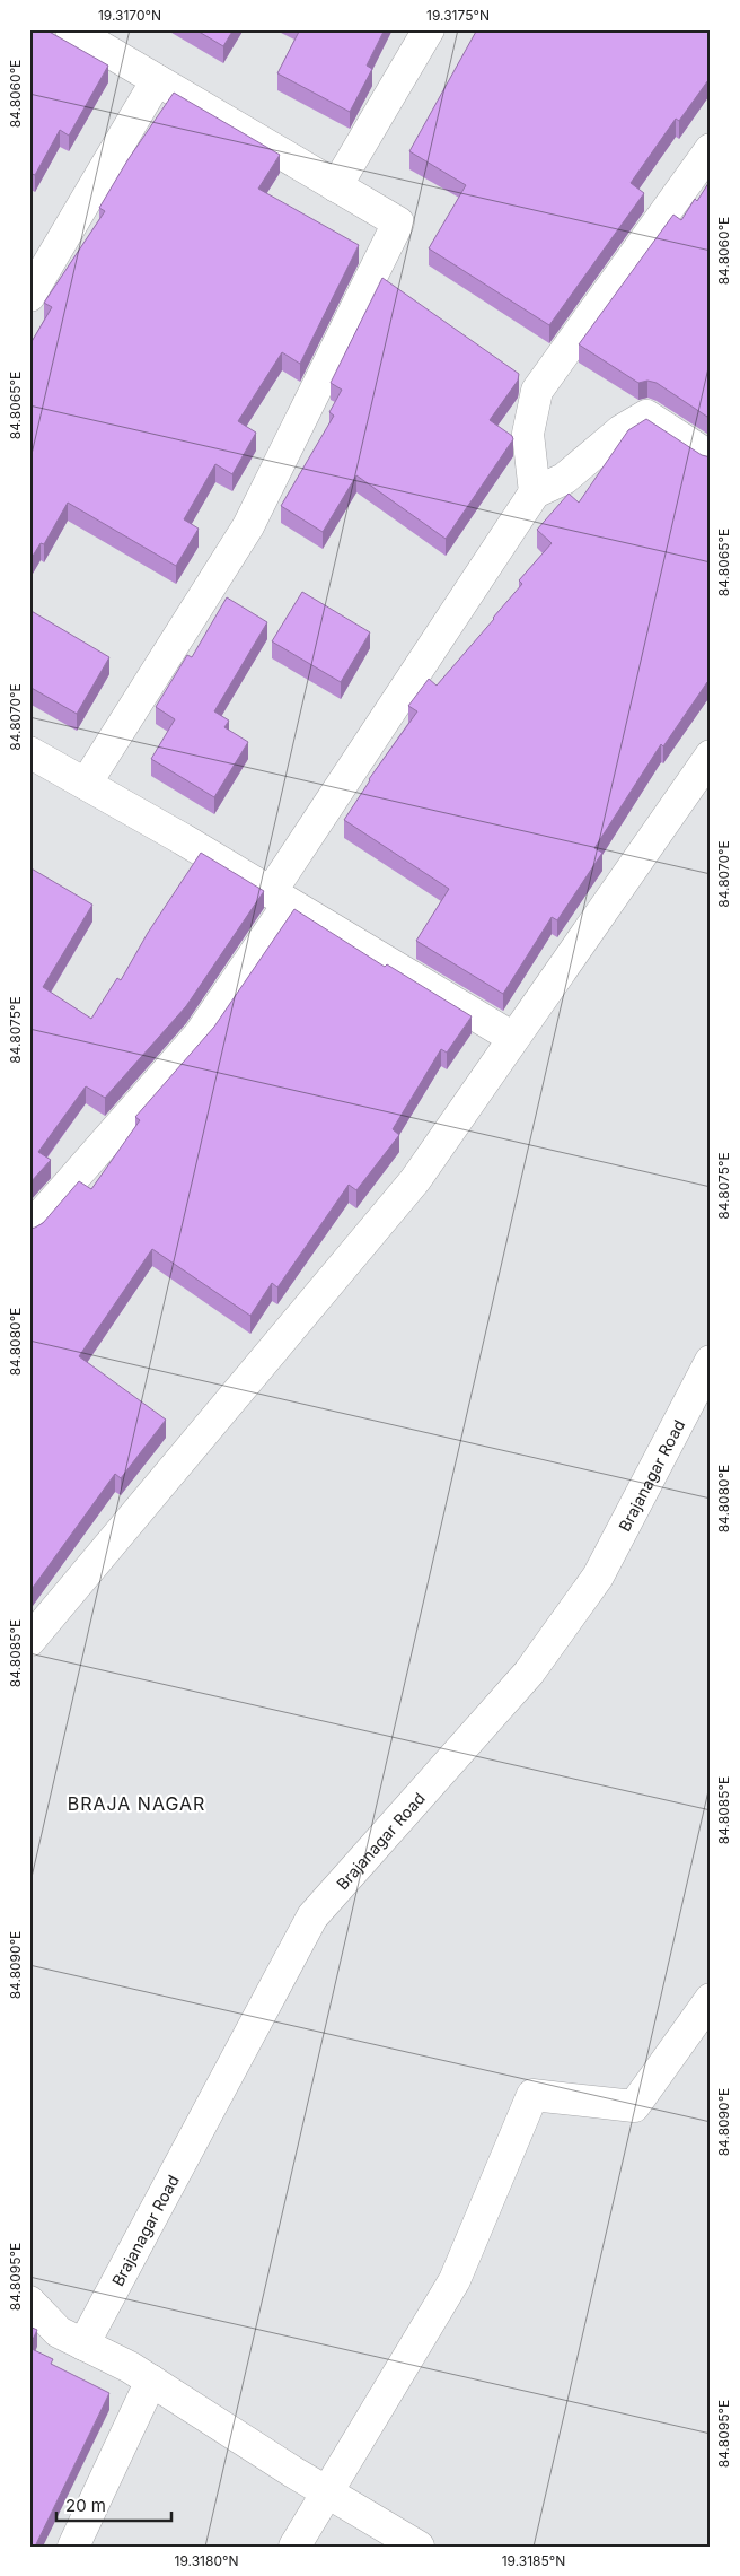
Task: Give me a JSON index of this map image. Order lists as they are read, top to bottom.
{
  "streets": {
    "street": ["Brajanagar Road"]
  },
  "districts": ["BRAJA NAGAR"],
  "scale_bar": "20 m",
  "coordinates": [
    "19.3170°N",
    "19.3175°N",
    "84.8060°E",
    "84.8065°E",
    "84.8070°E",
    "84.8075°E",
    "84.8080°E",
    "84.8085°E",
    "84.8090°E",
    "84.8095°E",
    "19.3180°N",
    "19.3185°N"
  ]
}
